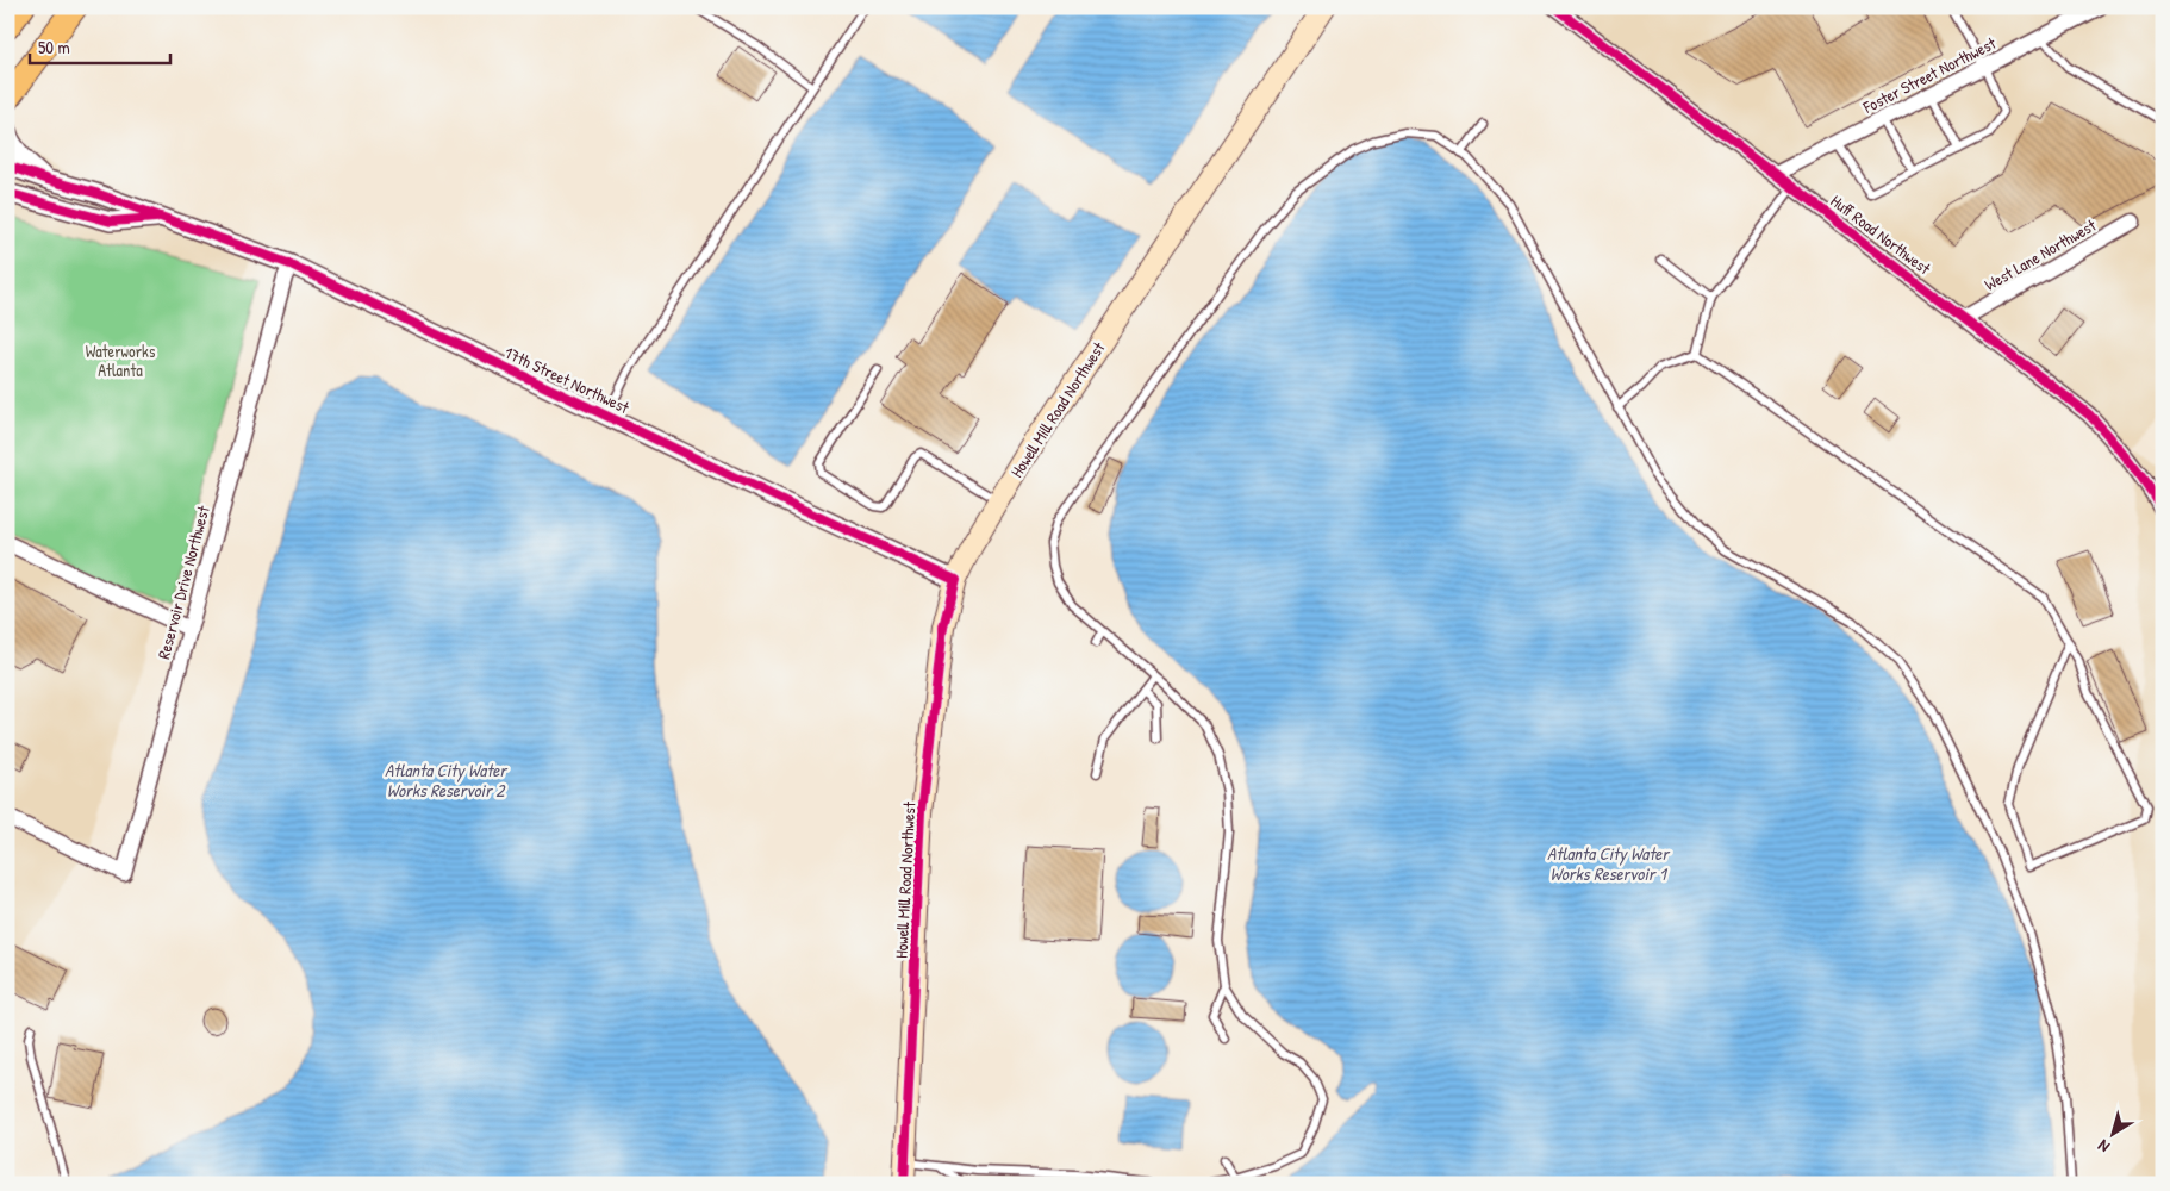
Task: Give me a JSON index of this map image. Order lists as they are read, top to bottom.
{
  "streets": {
    "main road": ["Howell Mill Road Northwest"],
    "street": [
      "Foster Street Northwest",
      "Huff Road Northwest",
      "West Lane Northwest",
      "17th Street Northwest",
      "Reservoir Drive Northwest"
    ]
  },
  "crossings": [
    ["Foster Street Northwest", "Huff Road Northwest"],
    ["Huff Road Northwest", "West Lane Northwest"],
    ["17th Street Northwest", "Howell Mill Road Northwest"],
    ["17th Street Northwest", "Reservoir Drive Northwest"]
  ],
  "water": ["Atlanta City Water Works Reservoir 2", "Atlanta City Water Works Reservoir 1"],
  "parks": ["Waterworks Atlanta"],
  "scale_bar": "50 m",
  "north": "bottom left"
}
